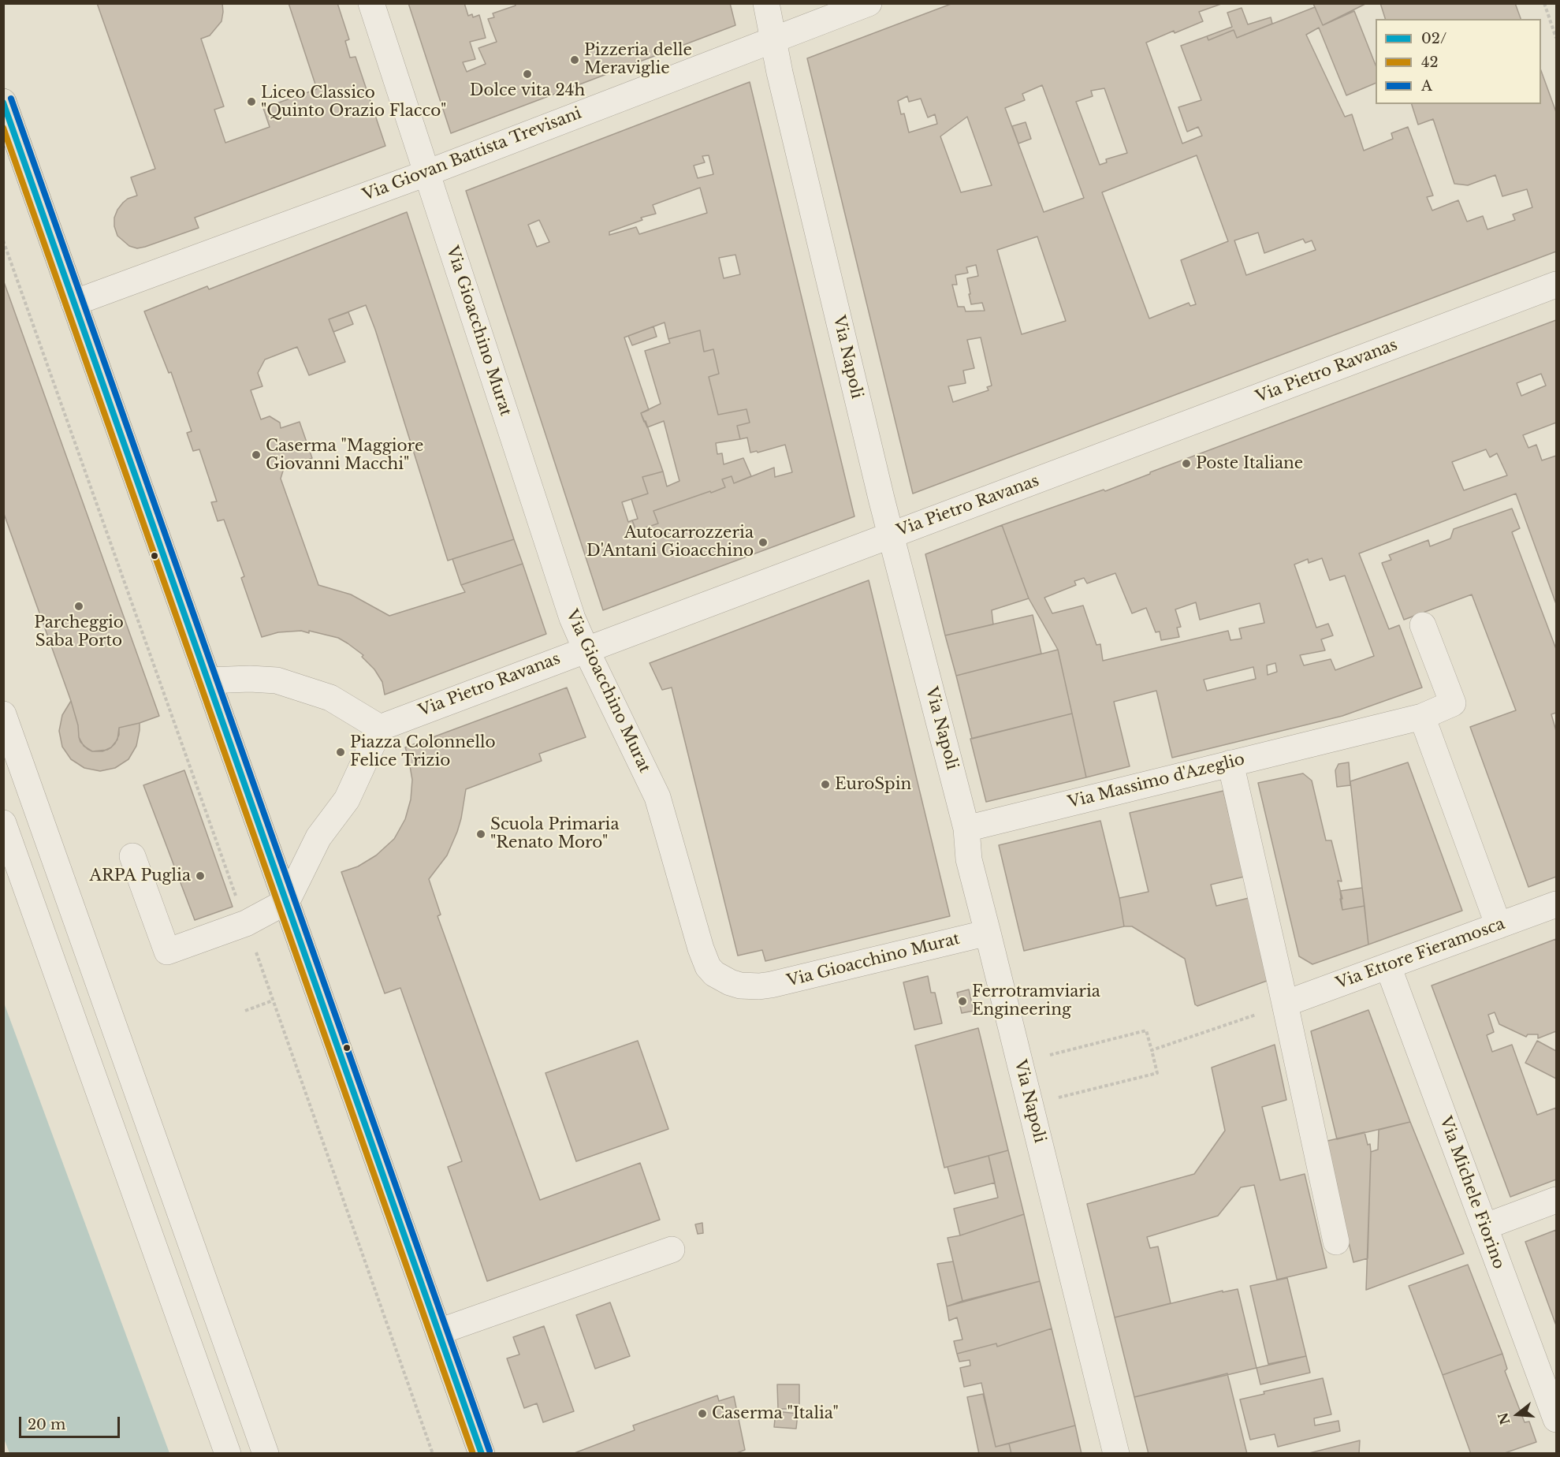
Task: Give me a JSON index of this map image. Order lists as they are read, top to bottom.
{
  "streets": {
    "street": [
      "Via Giovan Battista Trevisani",
      "Via Gioacchino Murat",
      "Via Napoli",
      "Via Pietro Ravanas",
      "Via Massimo d'Azeglio",
      "Via Ettore Fieramosca",
      "Via Michele Fiorino"
    ]
  },
  "crossings": [
    ["Via Giovan Battista Trevisani", "Via Gioacchino Murat"],
    ["Via Giovan Battista Trevisani", "Via Napoli"],
    ["Via Gioacchino Murat", "Via Napoli"],
    ["Via Gioacchino Murat", "Via Pietro Ravanas"],
    ["Via Napoli", "Via Pietro Ravanas"],
    ["Via Napoli", "Via Massimo d'Azeglio"],
    ["Via Ettore Fieramosca", "Via Michele Fiorino"]
  ],
  "places": [
    "Pizzeria delle Meraviglie",
    "Dolce vita 24h",
    "Liceo Classico \"Quinto Orazio Flacco\"",
    "Caserma \"Maggiore Giovanni Macchi\"",
    "Poste Italiane",
    "Autocarrozzeria D'Antani Gioacchino",
    "Parcheggio Saba Porto",
    "Piazza Colonnello Felice Trizio",
    "EuroSpin",
    "Scuola Primaria \"Renato Moro\"",
    "ARPA Puglia",
    "Ferrotramviaria Engineering",
    "Caserma \"Italia\""
  ],
  "lines": ["transit line A", "transit line 02/", "transit line 42"],
  "legend": ["02/", "42", "A"],
  "scale_bar": "20 m",
  "north": "left"
}
